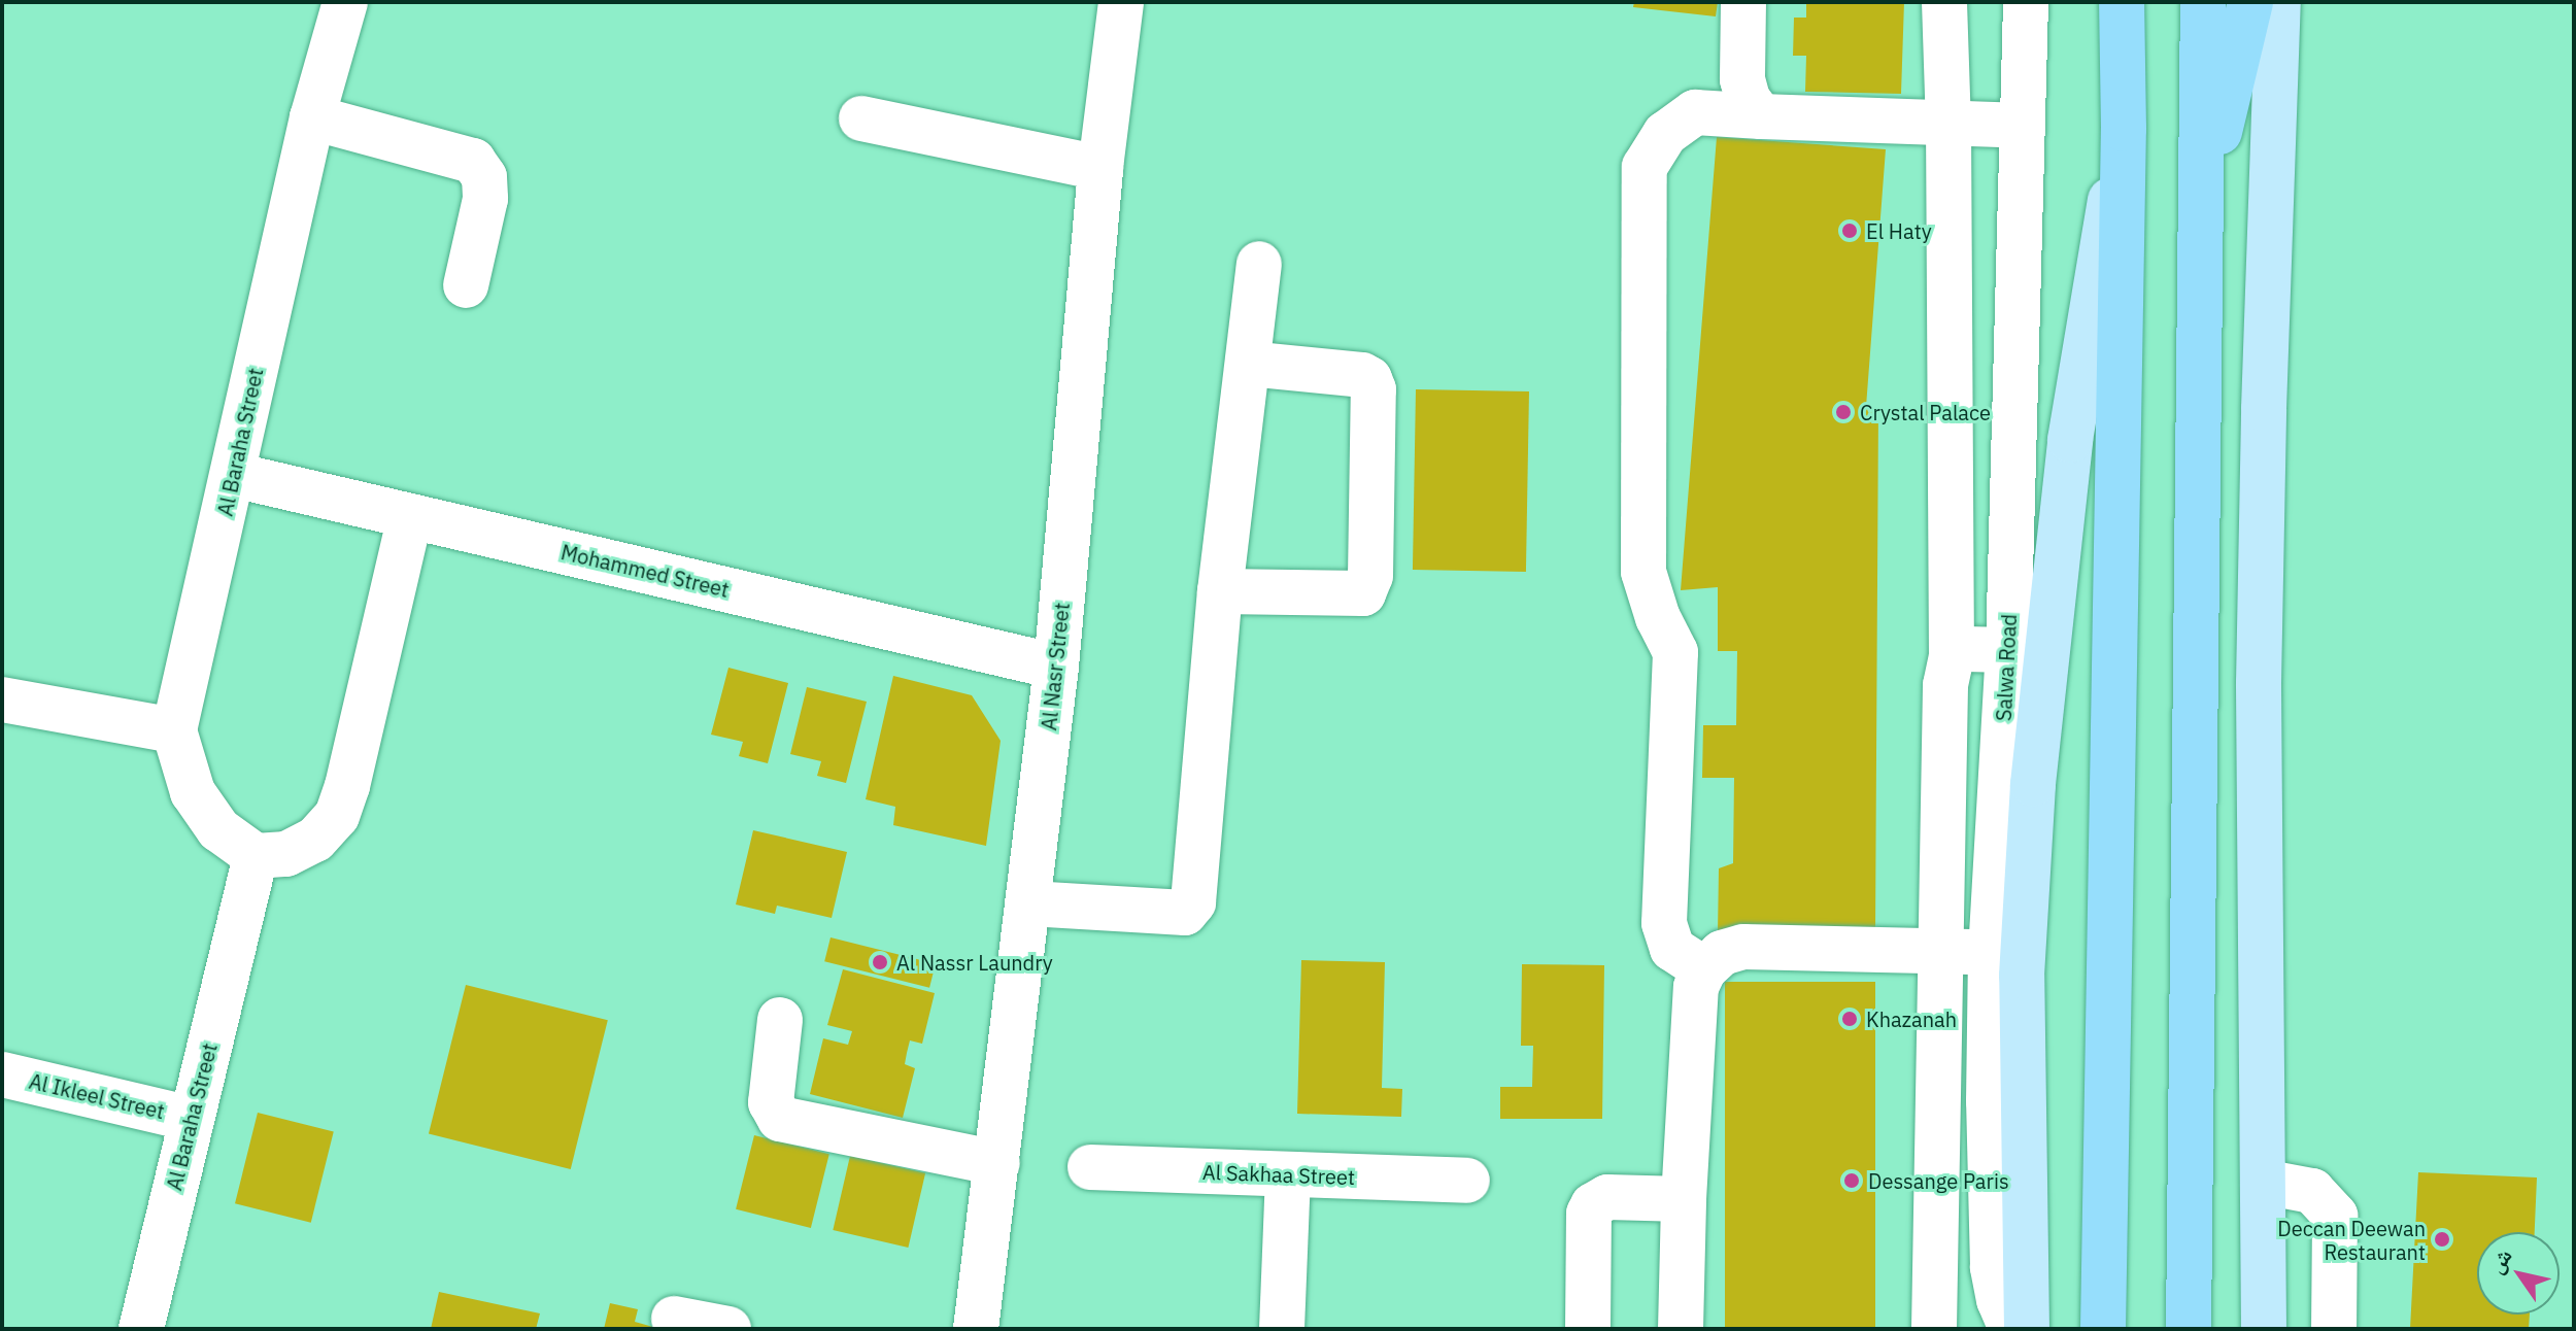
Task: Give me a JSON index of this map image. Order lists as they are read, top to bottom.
{
  "streets": {
    "highway": ["Salwa Road"],
    "street": [
      "Al Baraha Street",
      "Mohammed Street",
      "Al Nasr Street",
      "Al Ikleel Street",
      "Al Sakhaa Street"
    ]
  },
  "crossings": [
    ["Al Baraha Street", "Mohammed Street"],
    ["Al Baraha Street", "Al Ikleel Street"],
    ["Mohammed Street", "Al Nasr Street"]
  ],
  "places": [
    "El Haty",
    "Crystal Palace",
    "Al Nassr Laundry",
    "Khazanah",
    "Dessange Paris",
    "Deccan Deewan Restaurant"
  ],
  "north": "top left"
}
